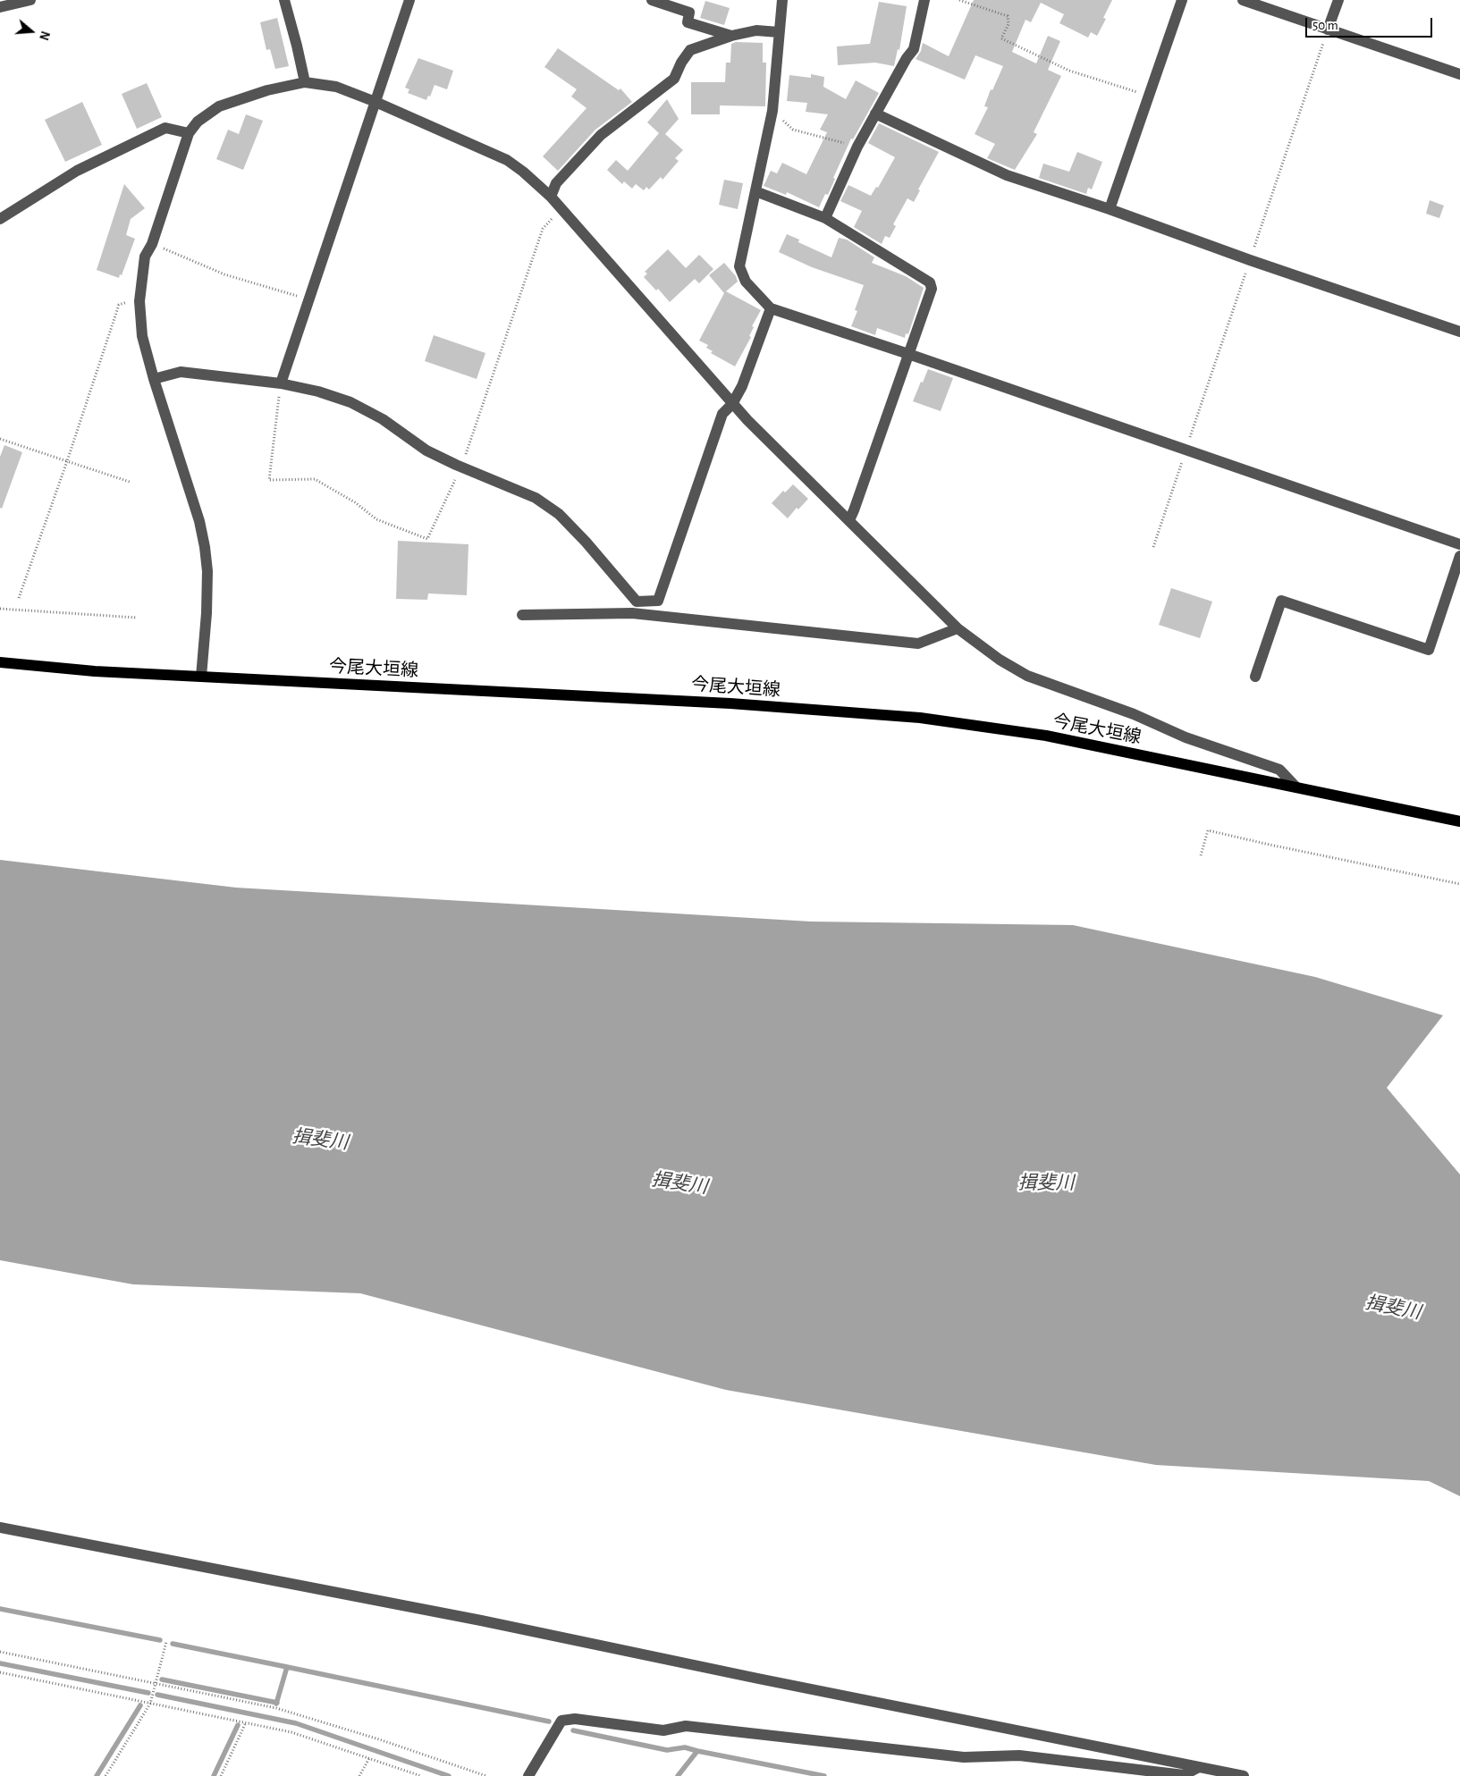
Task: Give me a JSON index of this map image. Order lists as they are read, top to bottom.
{
  "streets": {
    "main road": ["今尾大垣線"]
  },
  "water": ["揖斐川"],
  "scale_bar": "50 m",
  "north": "right"
}
